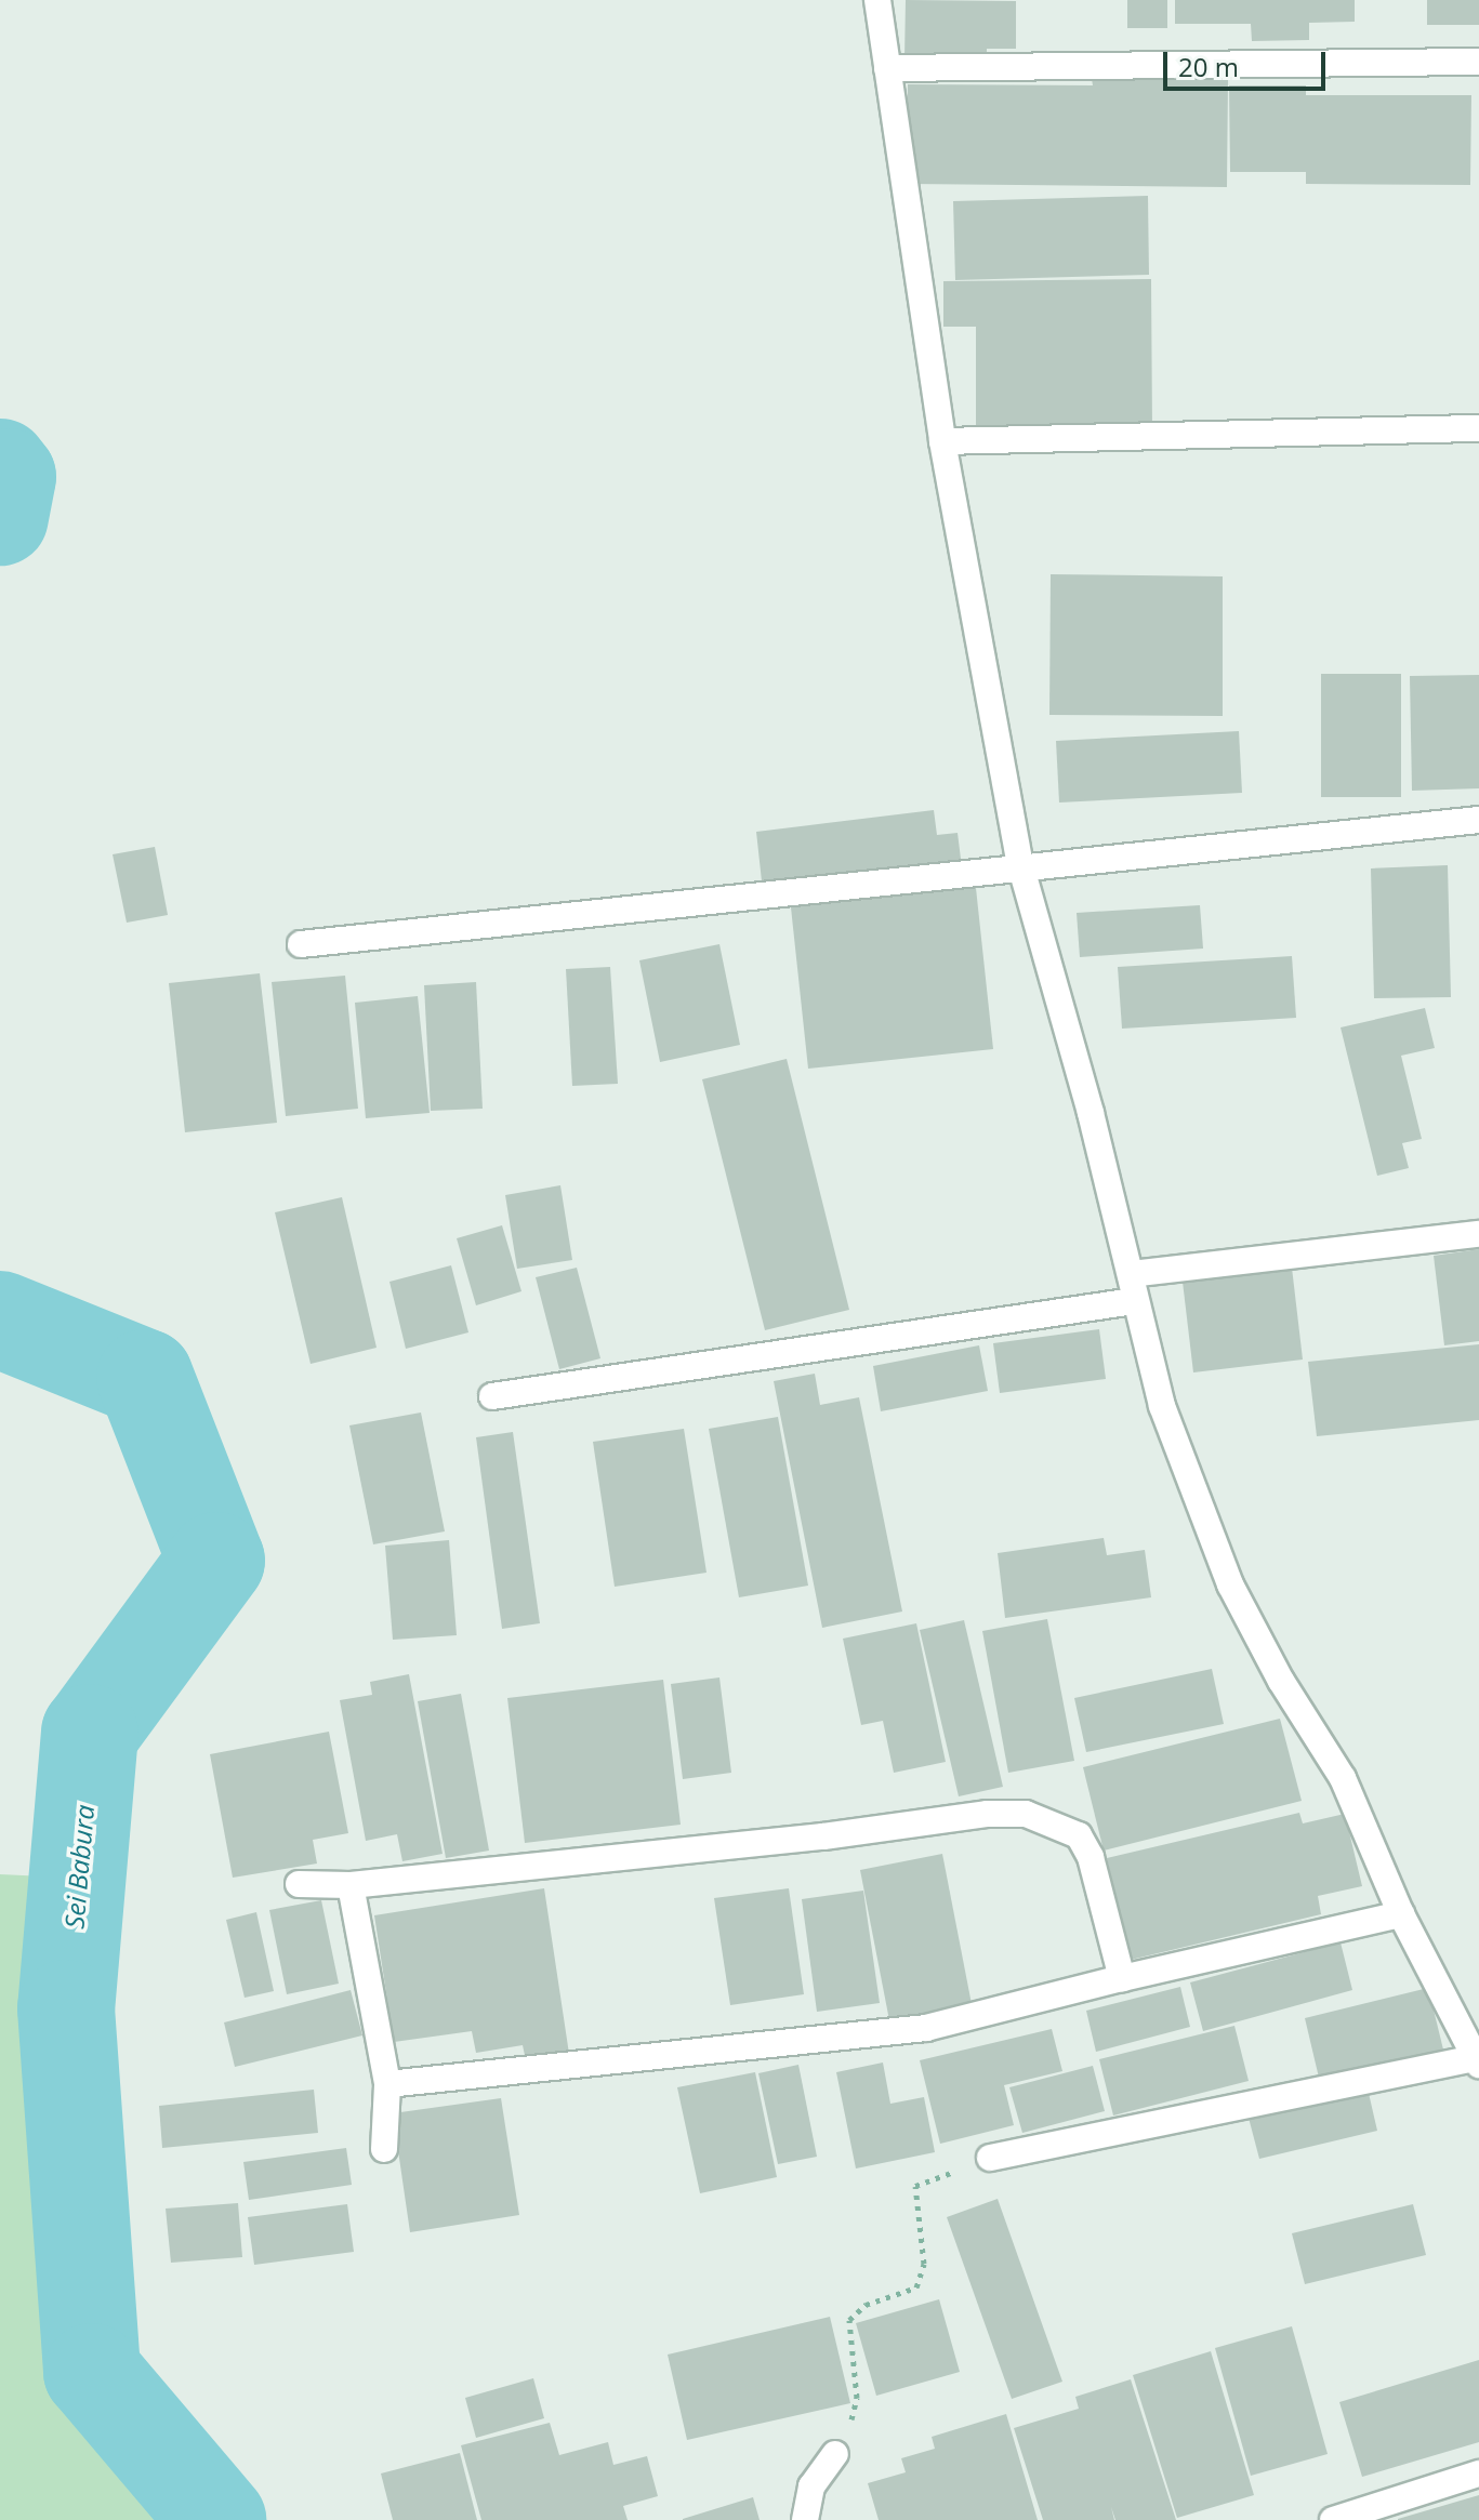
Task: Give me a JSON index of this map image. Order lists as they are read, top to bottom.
{
  "water": ["Sei Babura"],
  "scale_bar": "20 m"
}
